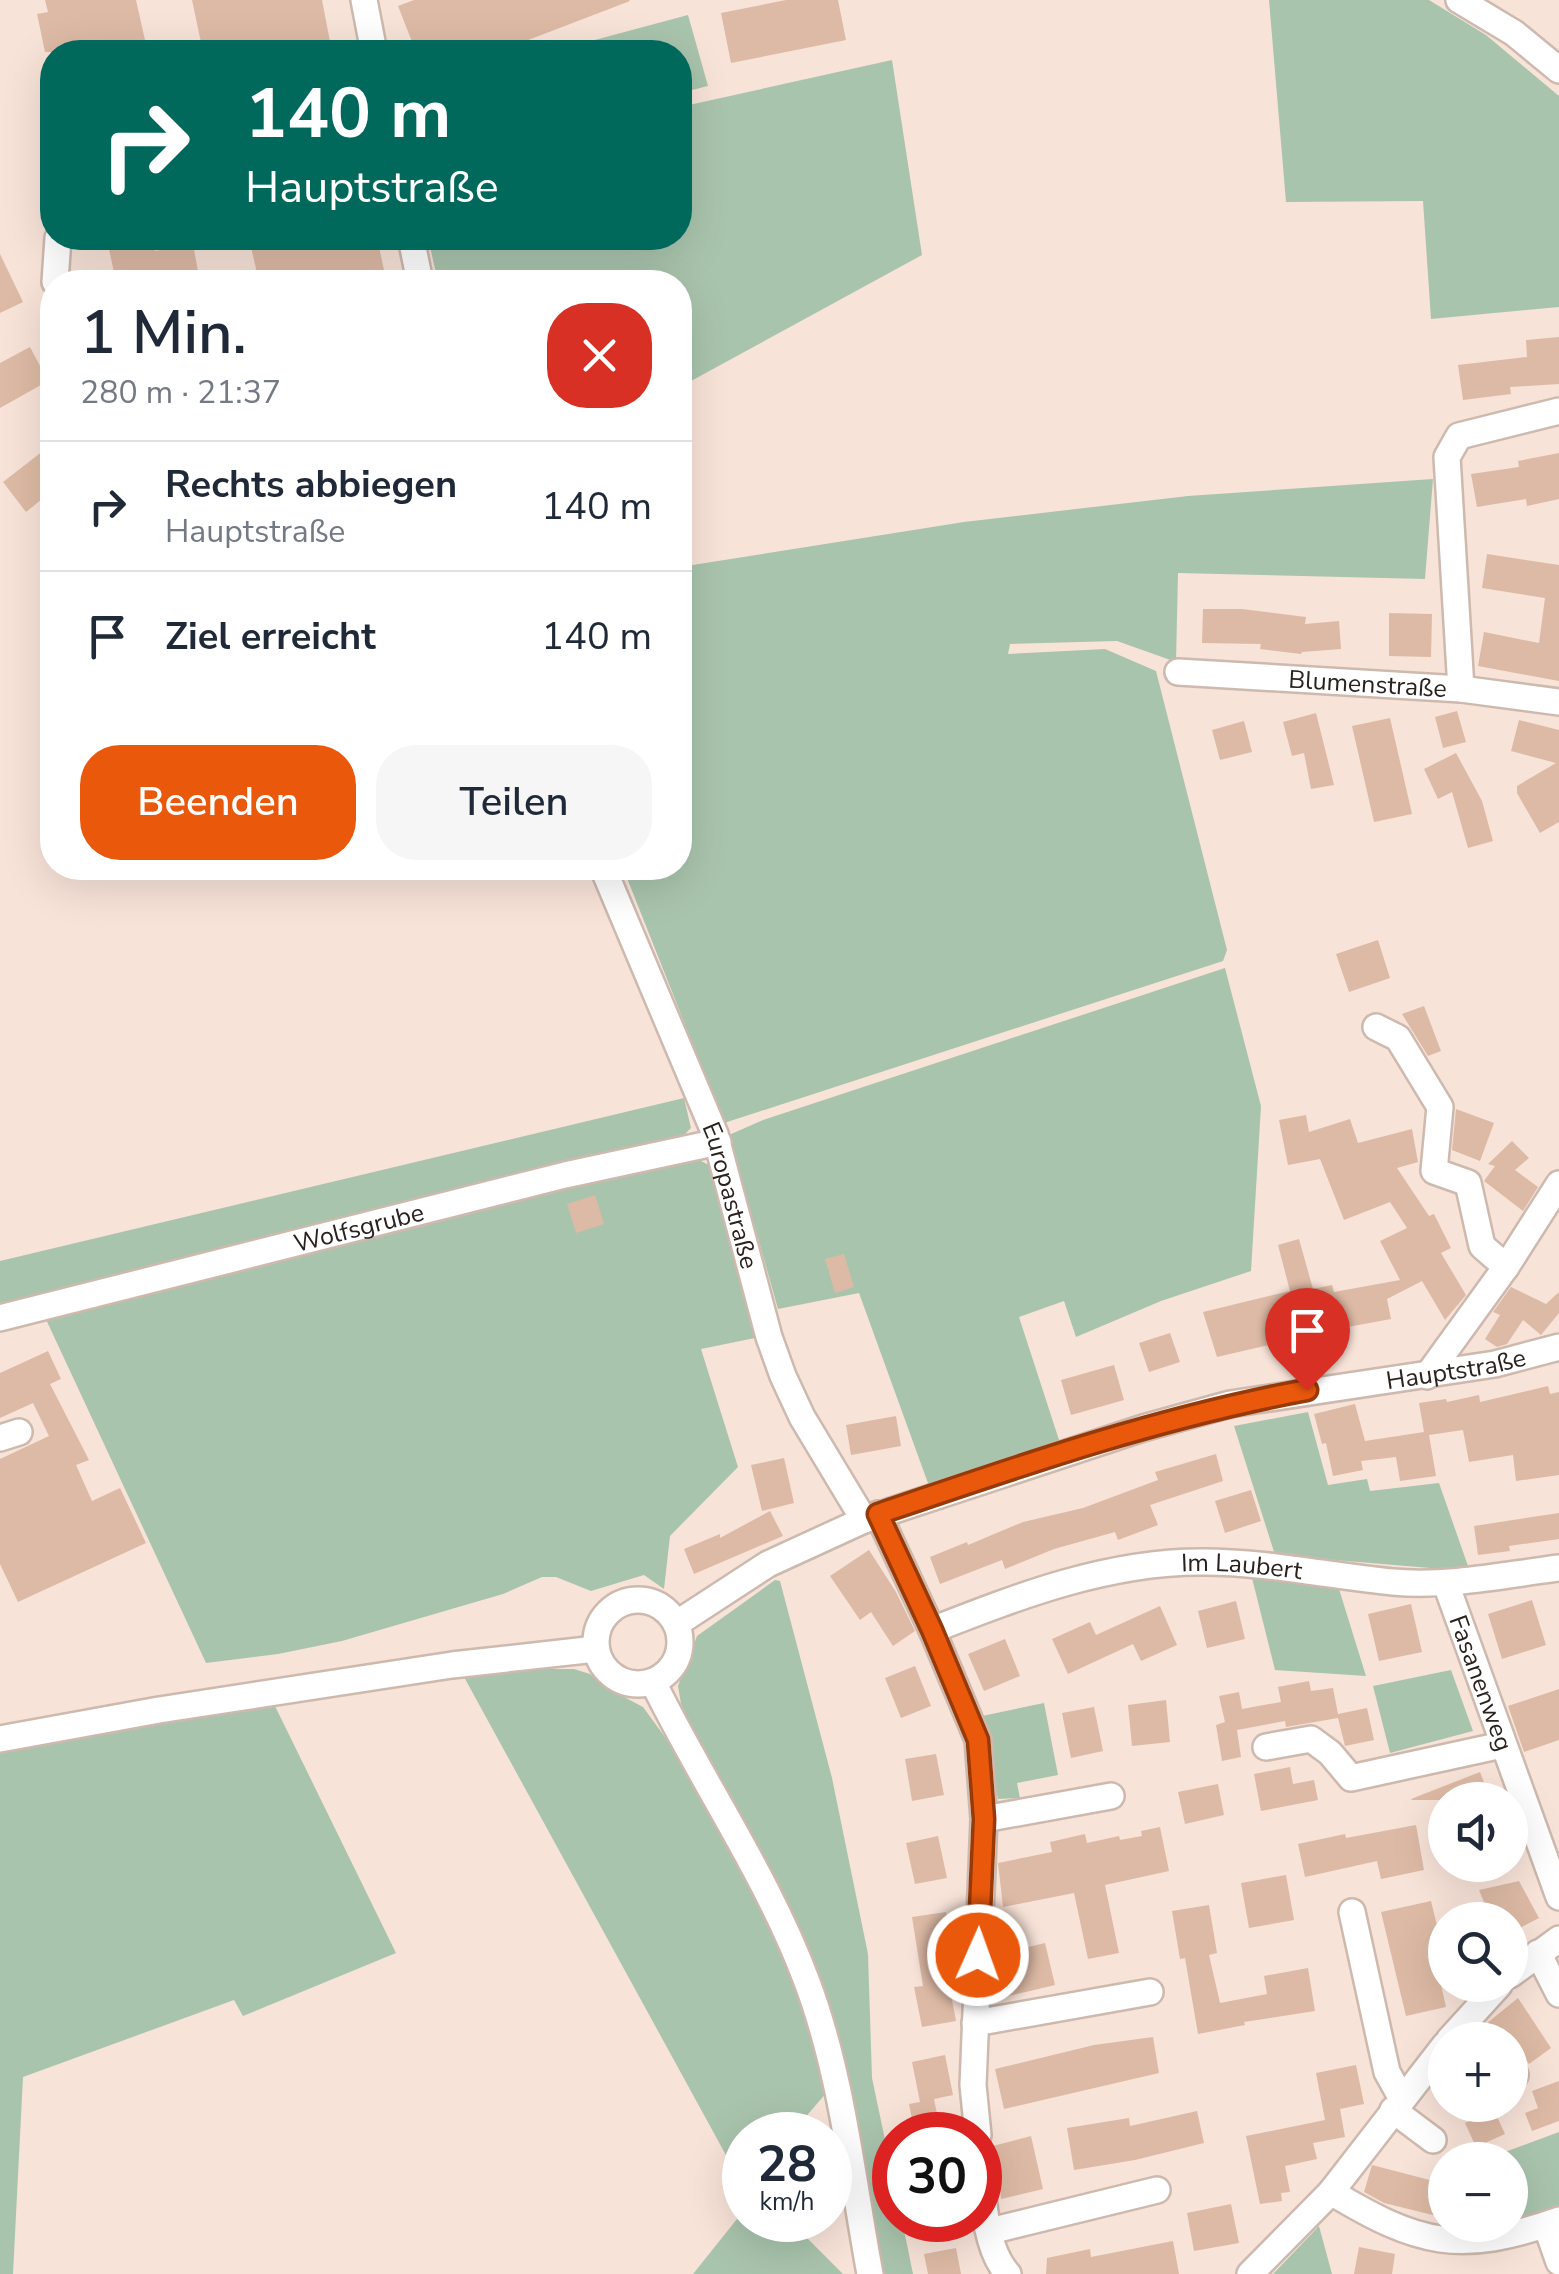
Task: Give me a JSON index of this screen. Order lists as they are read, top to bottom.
{
  "streets": {
    "street": [
      "Blumenstraße",
      "Europastraße",
      "Wolfsgrube",
      "Hauptstraße",
      "Im Laubert",
      "Fasanenweg"
    ]
  },
  "crossings": [
    ["Europastraße", "Wolfsgrube"],
    ["Europastraße", "Hauptstraße"],
    ["Europastraße", "Im Laubert"],
    ["Im Laubert", "Fasanenweg"]
  ],
  "page": {
    "turn": ["140 m", "Hauptstraße"],
    "heading": ["1 Min.", "280 m · 21:37"],
    "list": [
      {
        "name": "Rechts abbiegen",
        "note": "Hauptstraße",
        "value": "140 m"
      },
      {
        "name": "Ziel erreicht",
        "value": "140 m"
      }
    ],
    "buttons": ["Beenden", "Teilen"],
    "map_buttons": ["+", "−"],
    "speed": "28 km/h",
    "limit": "30"
  }
}
